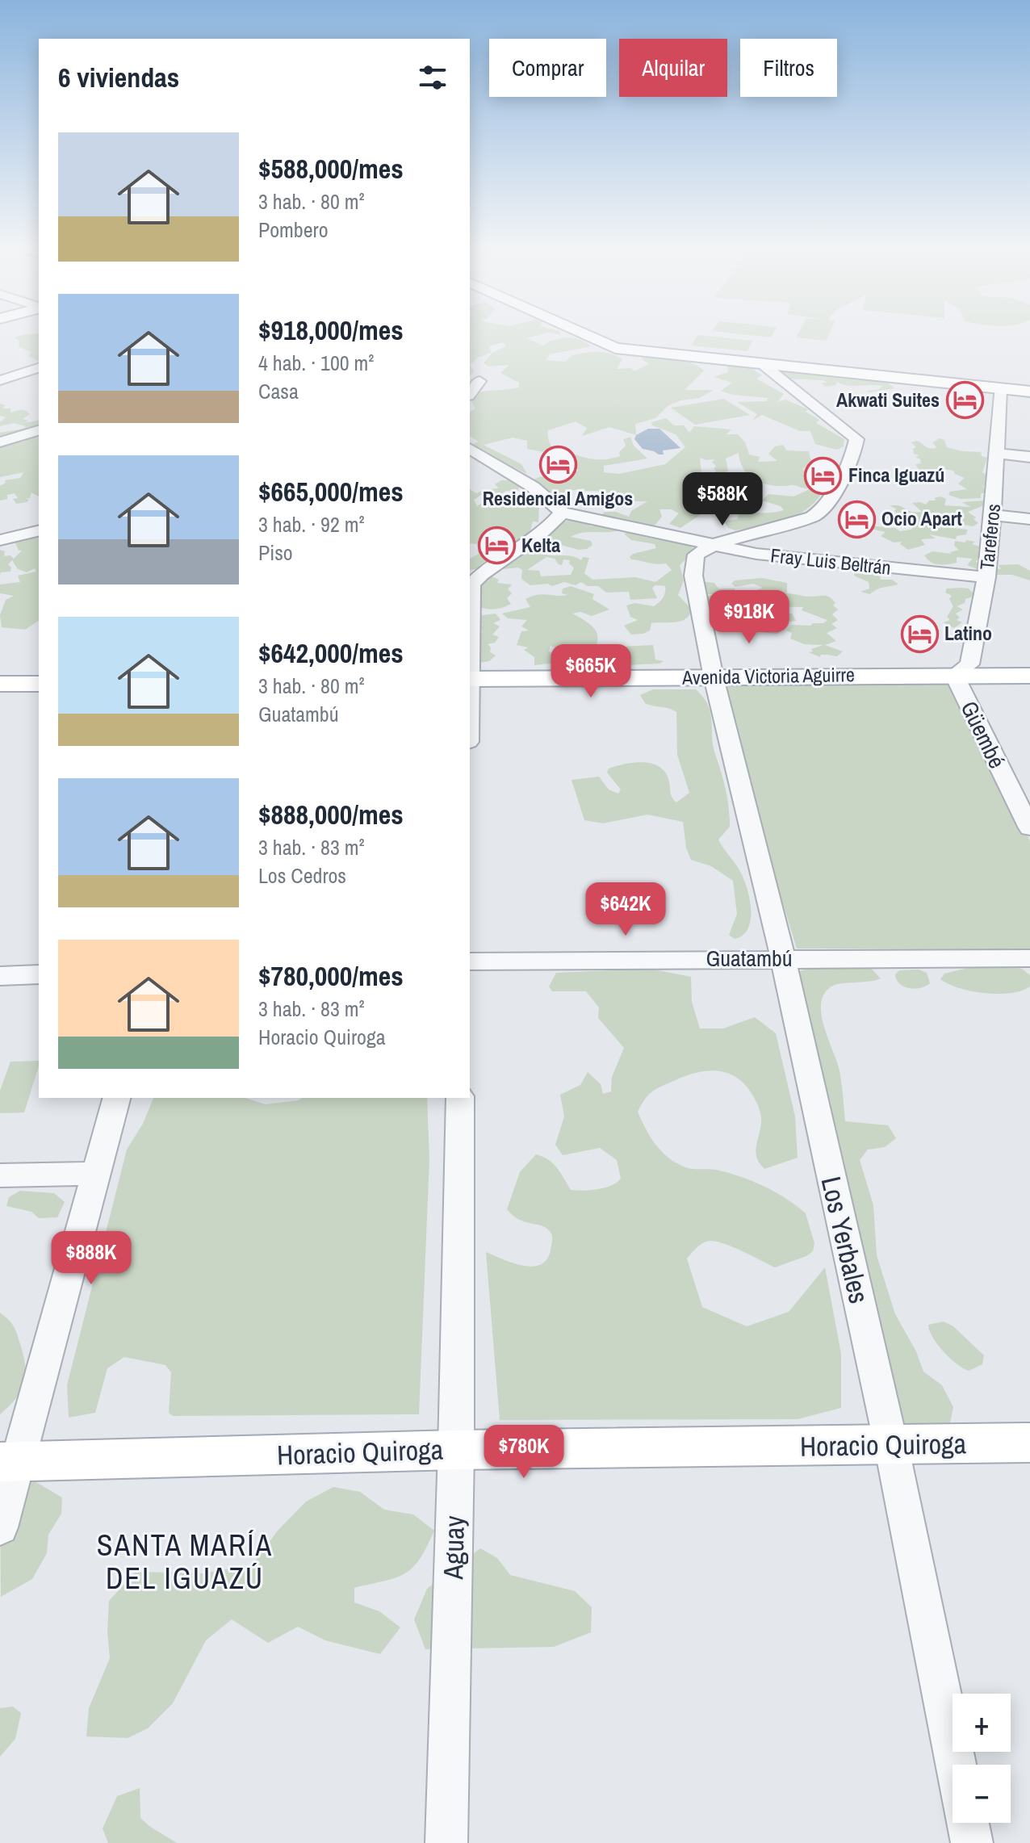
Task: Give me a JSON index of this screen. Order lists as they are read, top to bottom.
{
  "streets": {
    "main road": ["Avenida Victoria Aguirre", "Horacio Quiroga"],
    "street": [
      "Tareferos",
      "Fray Luis Beltrán",
      "Güembé",
      "Guatambú",
      "Los Yerbales",
      "Aguay"
    ]
  },
  "crossings": [
    ["Tareferos", "Fray Luis Beltrán"],
    ["Tareferos", "Avenida Victoria Aguirre"],
    ["Tareferos", "Güembé"],
    ["Fray Luis Beltrán", "Los Yerbales"],
    ["Avenida Victoria Aguirre", "Güembé"],
    ["Avenida Victoria Aguirre", "Los Yerbales"],
    ["Guatambú", "Los Yerbales"],
    ["Los Yerbales", "Horacio Quiroga"],
    ["Horacio Quiroga", "Aguay"]
  ],
  "districts": ["SANTA MARÍA DEL IGUAZÚ"],
  "places": {
    "hotel": [
      "Akwati Suites",
      "Residencial Amigos",
      "Finca Iguazú",
      "Ocio Apart",
      "Kelta",
      "Latino"
    ]
  },
  "page": {
    "chip": ["Comprar", "Alquilar", "Filtros"],
    "heading": "6 viviendas",
    "list": [
      {
        "name": "$588,000/mes",
        "note": "3 hab. · 80 m² · Pombero"
      },
      {
        "name": "$918,000/mes",
        "note": "4 hab. · 100 m² · Casa"
      },
      {
        "name": "$665,000/mes",
        "note": "3 hab. · 92 m² · Piso"
      },
      {
        "name": "$642,000/mes",
        "note": "3 hab. · 80 m² · Guatambú"
      },
      {
        "name": "$888,000/mes",
        "note": "3 hab. · 83 m² · Los Cedros"
      },
      {
        "name": "$780,000/mes",
        "note": "3 hab. · 83 m² · Horacio Quiroga"
      }
    ],
    "price": [
      "$588K",
      "$918K",
      "$665K",
      "$642K",
      "$888K",
      "$780K"
    ],
    "map_buttons": ["+", "−"]
  }
}
